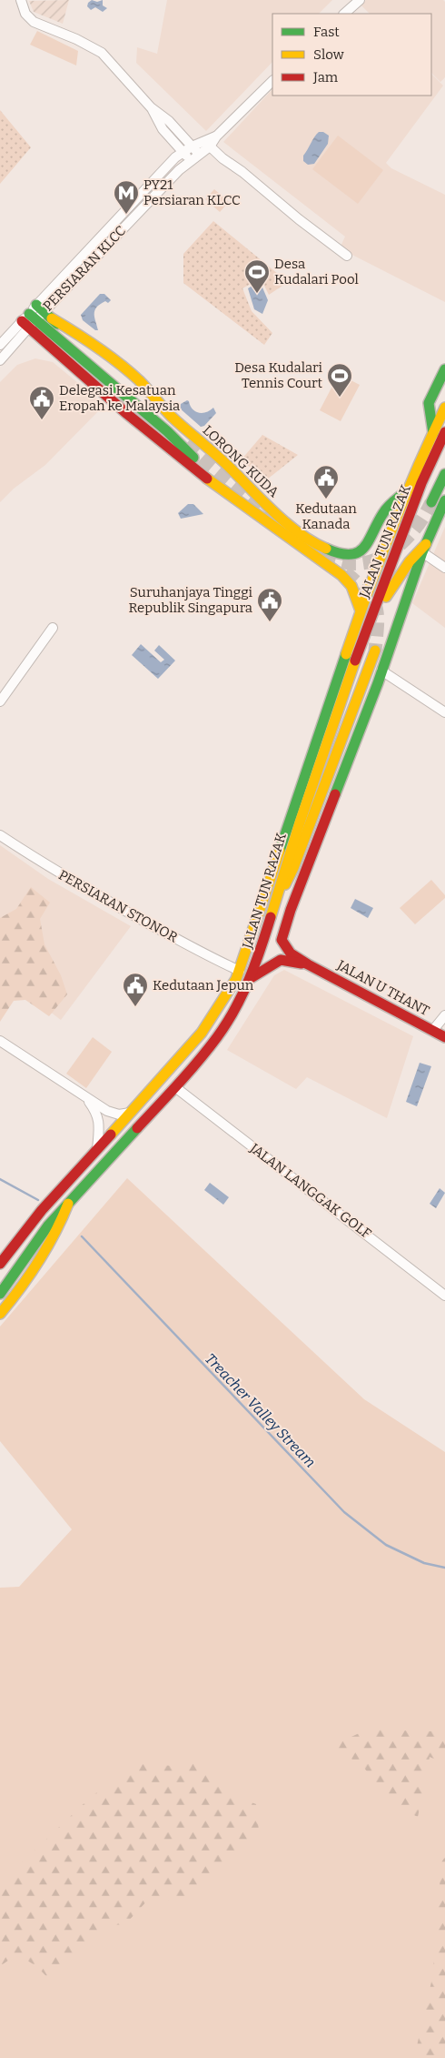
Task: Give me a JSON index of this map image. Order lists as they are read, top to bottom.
{
  "streets": {
    "main road": ["LORONG KUDA", "JALAN TUN RAZAK", "JALAN U THANT"],
    "street": ["PERSIARAN KLCC", "PERSIARAN STONOR", "JALAN LANGGAK GOLF"]
  },
  "crossings": [
    ["PERSIARAN KLCC", "LORONG KUDA"],
    ["LORONG KUDA", "JALAN TUN RAZAK"],
    ["JALAN TUN RAZAK", "PERSIARAN STONOR"],
    ["JALAN TUN RAZAK", "JALAN U THANT"],
    ["JALAN TUN RAZAK", "JALAN LANGGAK GOLF"]
  ],
  "water": ["Treacher Valley Stream"],
  "places": {
    "metro station": ["PY21 Persiaran KLCC"],
    "sports": ["Desa Kudalari Pool", "Desa Kudalari Tennis Court"],
    "public building": [
      "Delegasi Kesatuan Eropah ke Malaysia",
      "Kedutaan Kanada",
      "Suruhanjaya Tinggi Republik Singapura",
      "Kedutaan Jepun"
    ]
  },
  "legend": ["Fast", "Slow", "Jam"]
}
